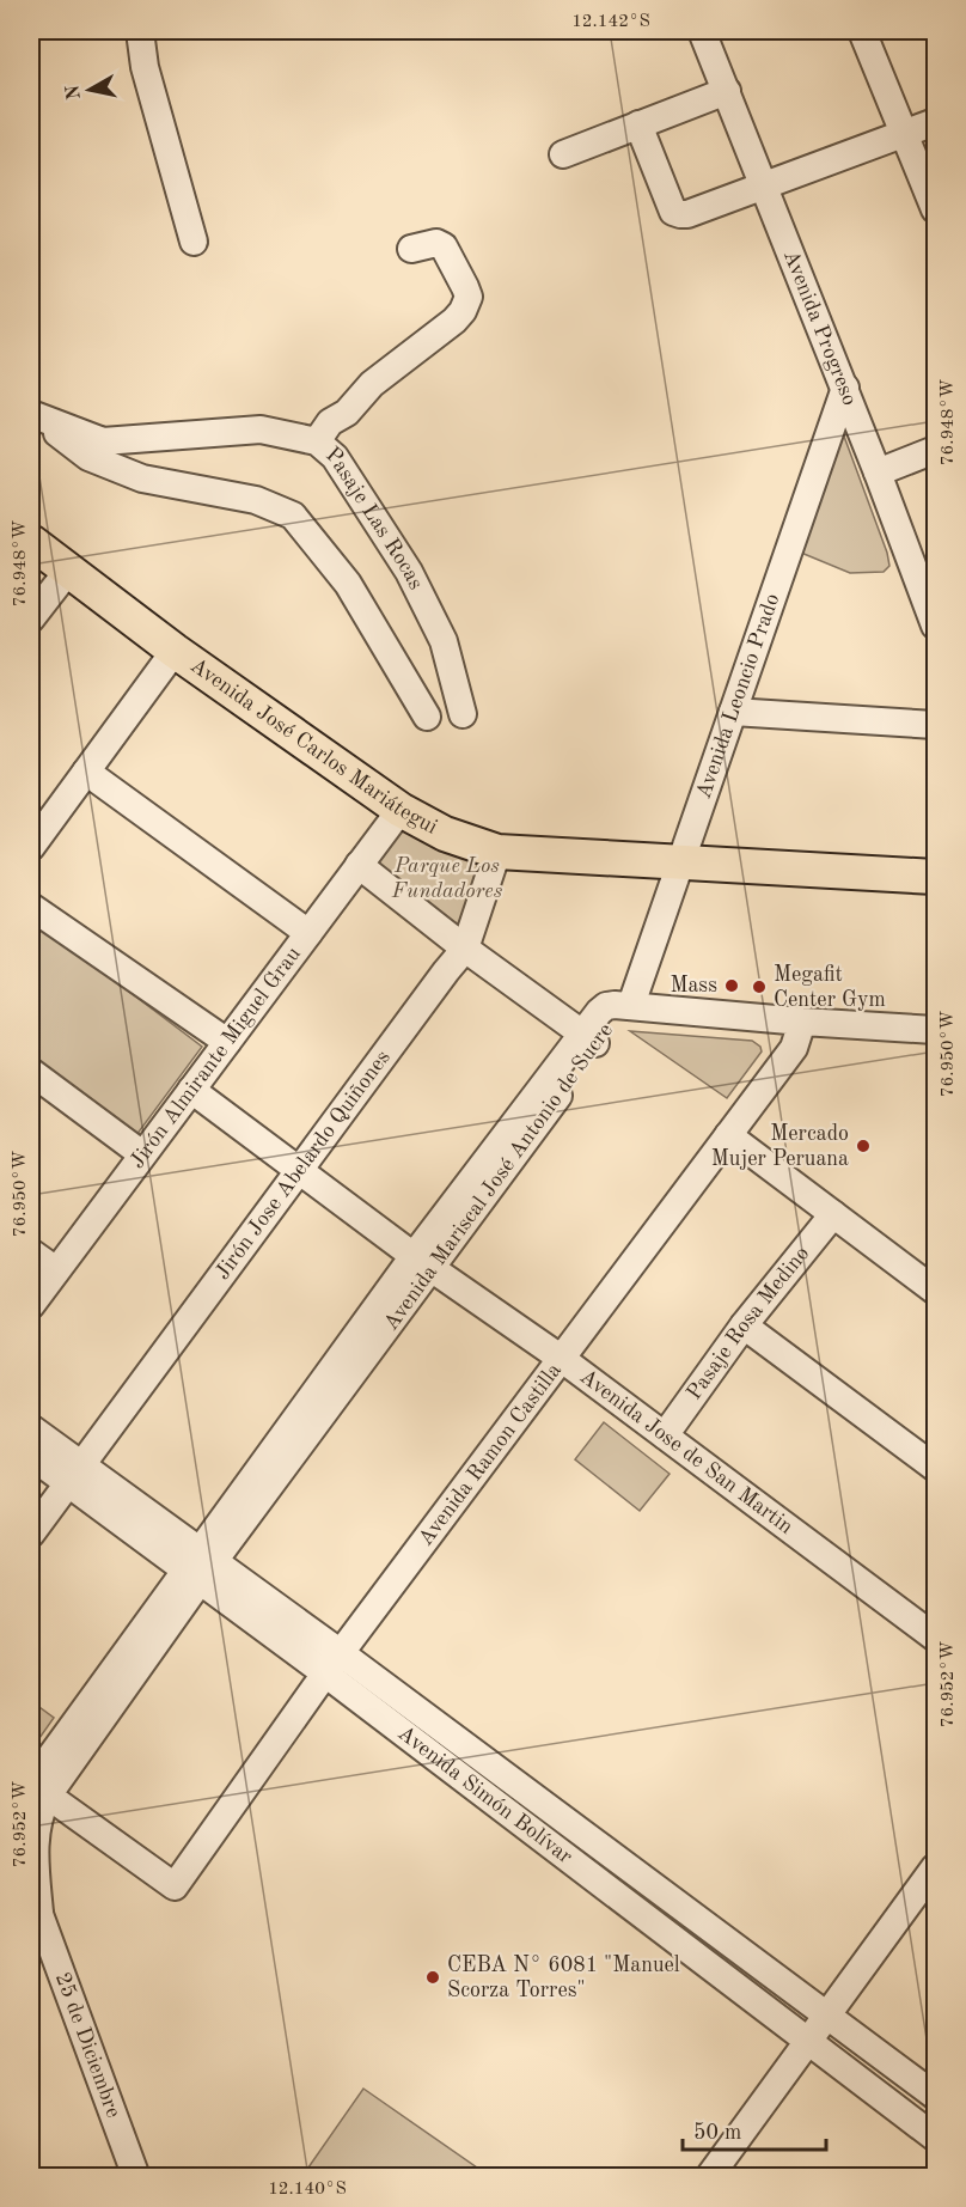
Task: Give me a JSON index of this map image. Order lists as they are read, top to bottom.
{
  "streets": {
    "main road": ["Avenida José Carlos Mariátegui"],
    "street": [
      "Avenida Progreso",
      "Pasaje Las Rocas",
      "Avenida Leoncio Prado",
      "Jirón Almirante Miguel Grau",
      "Jirón Jose Abelardo Quiñones",
      "Avenida Mariscal José Antonio de Sucre",
      "Pasaje Rosa Medino",
      "Avenida Jose de San Martin",
      "Avenida Ramon Castilla",
      "Avenida Simón Bolívar",
      "25 de Diciembre"
    ]
  },
  "crossings": [
    ["Avenida Progreso", "Avenida Leoncio Prado"],
    ["Avenida Leoncio Prado", "Avenida José Carlos Mariátegui"],
    ["Avenida Leoncio Prado", "Avenida Mariscal José Antonio de Sucre"],
    ["Avenida José Carlos Mariátegui", "Jirón Almirante Miguel Grau"],
    ["Avenida José Carlos Mariátegui", "Jirón Jose Abelardo Quiñones"],
    ["Jirón Almirante Miguel Grau", "Avenida Jose de San Martin"],
    ["Jirón Jose Abelardo Quiñones", "Avenida Jose de San Martin"],
    ["Jirón Jose Abelardo Quiñones", "Avenida Simón Bolívar"],
    ["Avenida Mariscal José Antonio de Sucre", "Avenida Jose de San Martin"],
    ["Avenida Mariscal José Antonio de Sucre", "Avenida Ramon Castilla"],
    ["Avenida Mariscal José Antonio de Sucre", "Avenida Simón Bolívar"],
    ["Avenida Mariscal José Antonio de Sucre", "25 de Diciembre"],
    ["Pasaje Rosa Medino", "Avenida Jose de San Martin"],
    ["Avenida Jose de San Martin", "Avenida Ramon Castilla"],
    ["Avenida Ramon Castilla", "Avenida Simón Bolívar"]
  ],
  "parks": ["Parque Los Fundadores"],
  "places": [
    "Mass",
    "Megafit Center Gym",
    "Mercado Mujer Peruana",
    "CEBA N° 6081 \"Manuel Scorza Torres\""
  ],
  "scale_bar": "50 m",
  "north": "left",
  "coordinates": [
    "12.142°S",
    "76.948°W",
    "76.950°W",
    "76.952°W",
    "12.140°S"
  ]
}
